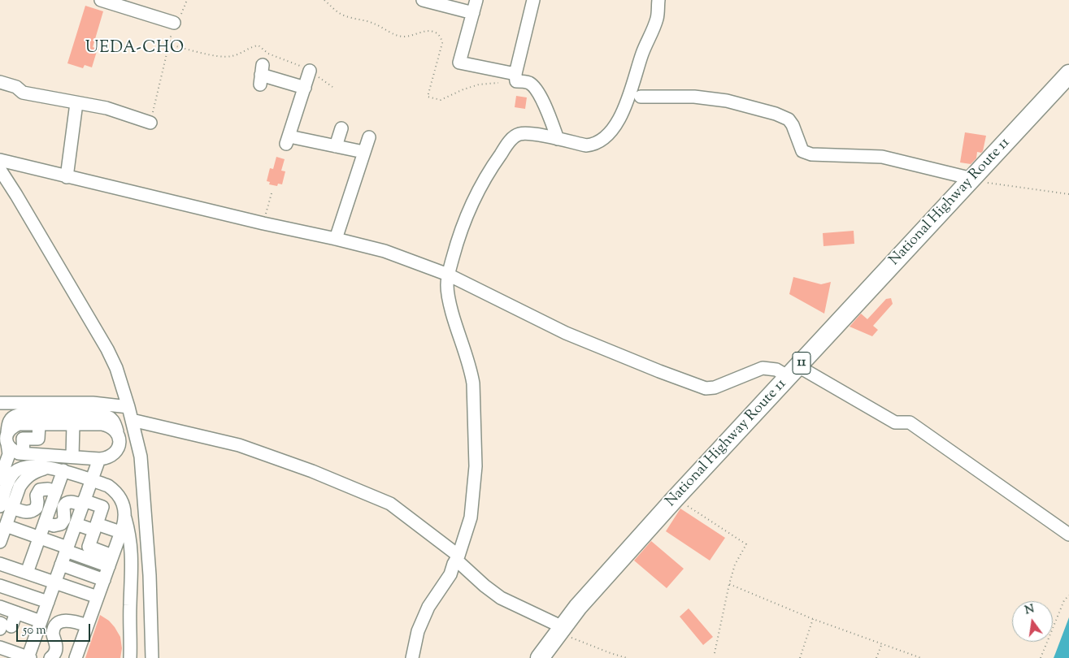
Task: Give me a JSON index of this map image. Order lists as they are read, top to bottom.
{
  "streets": {
    "highway": ["National Highway Route 11", "11"]
  },
  "districts": ["UEDA-CHO"],
  "scale_bar": "50 m",
  "north": "top"
}
